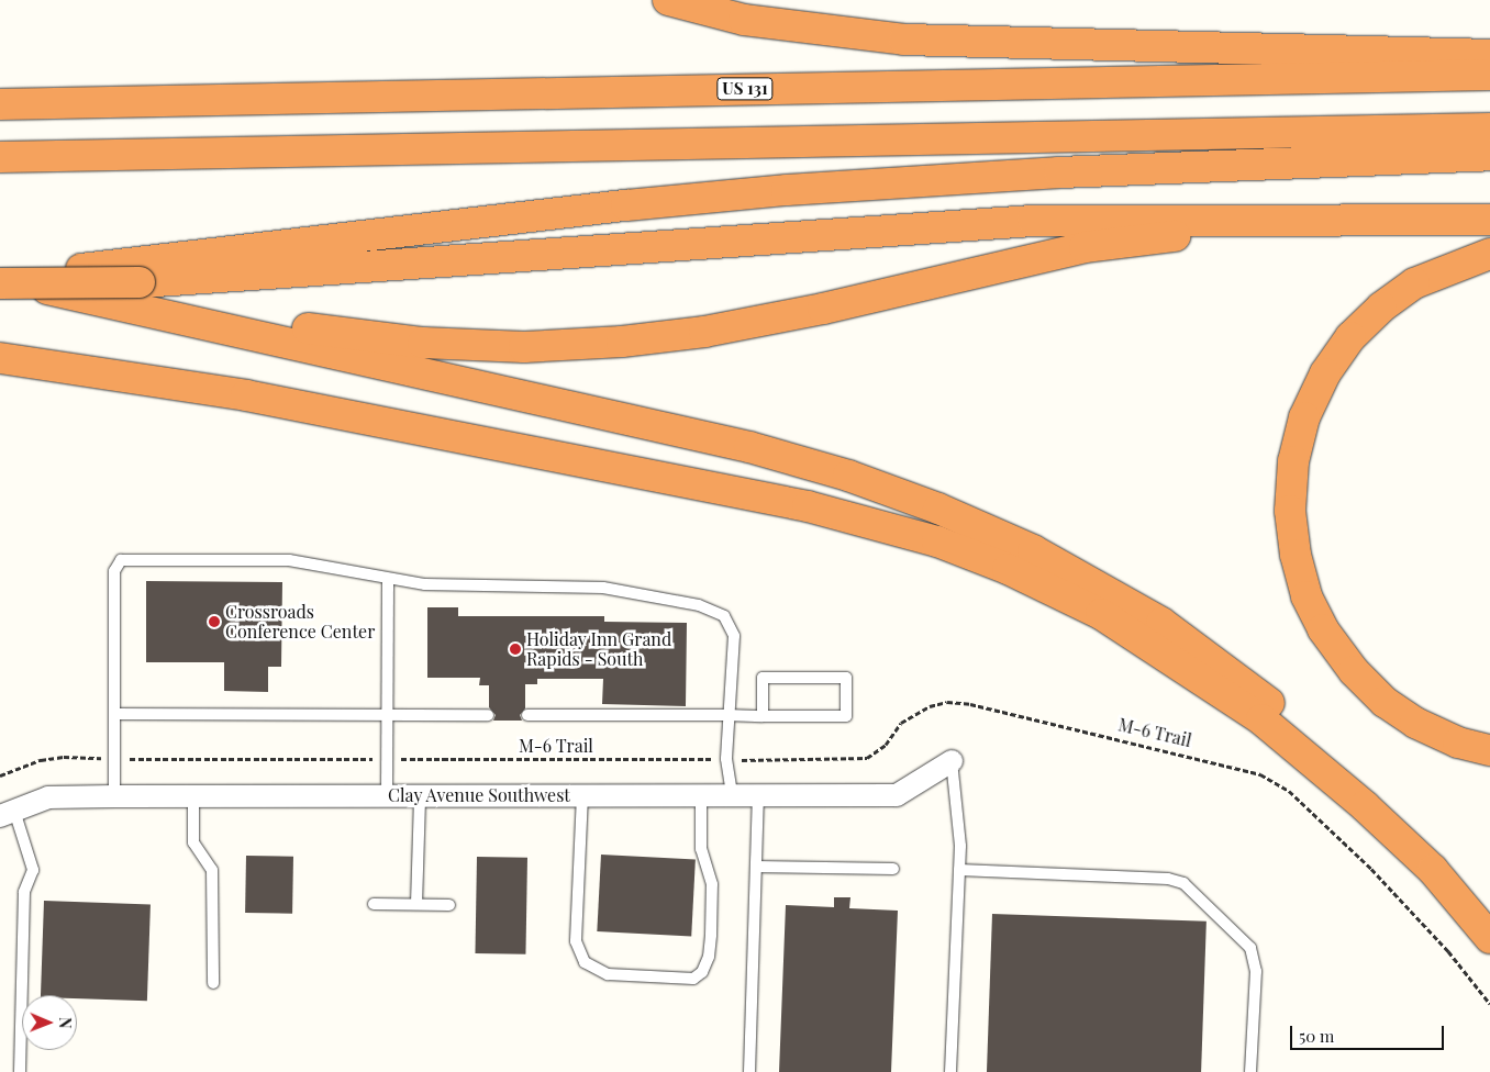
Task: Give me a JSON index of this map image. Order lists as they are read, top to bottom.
{
  "streets": {
    "highway": ["US 131"],
    "street": ["Clay Avenue Southwest"],
    "path": ["M-6 Trail"]
  },
  "places": ["Crossroads Conference Center", "Holiday Inn Grand Rapids - South"],
  "scale_bar": "50 m",
  "north": "right"
}
